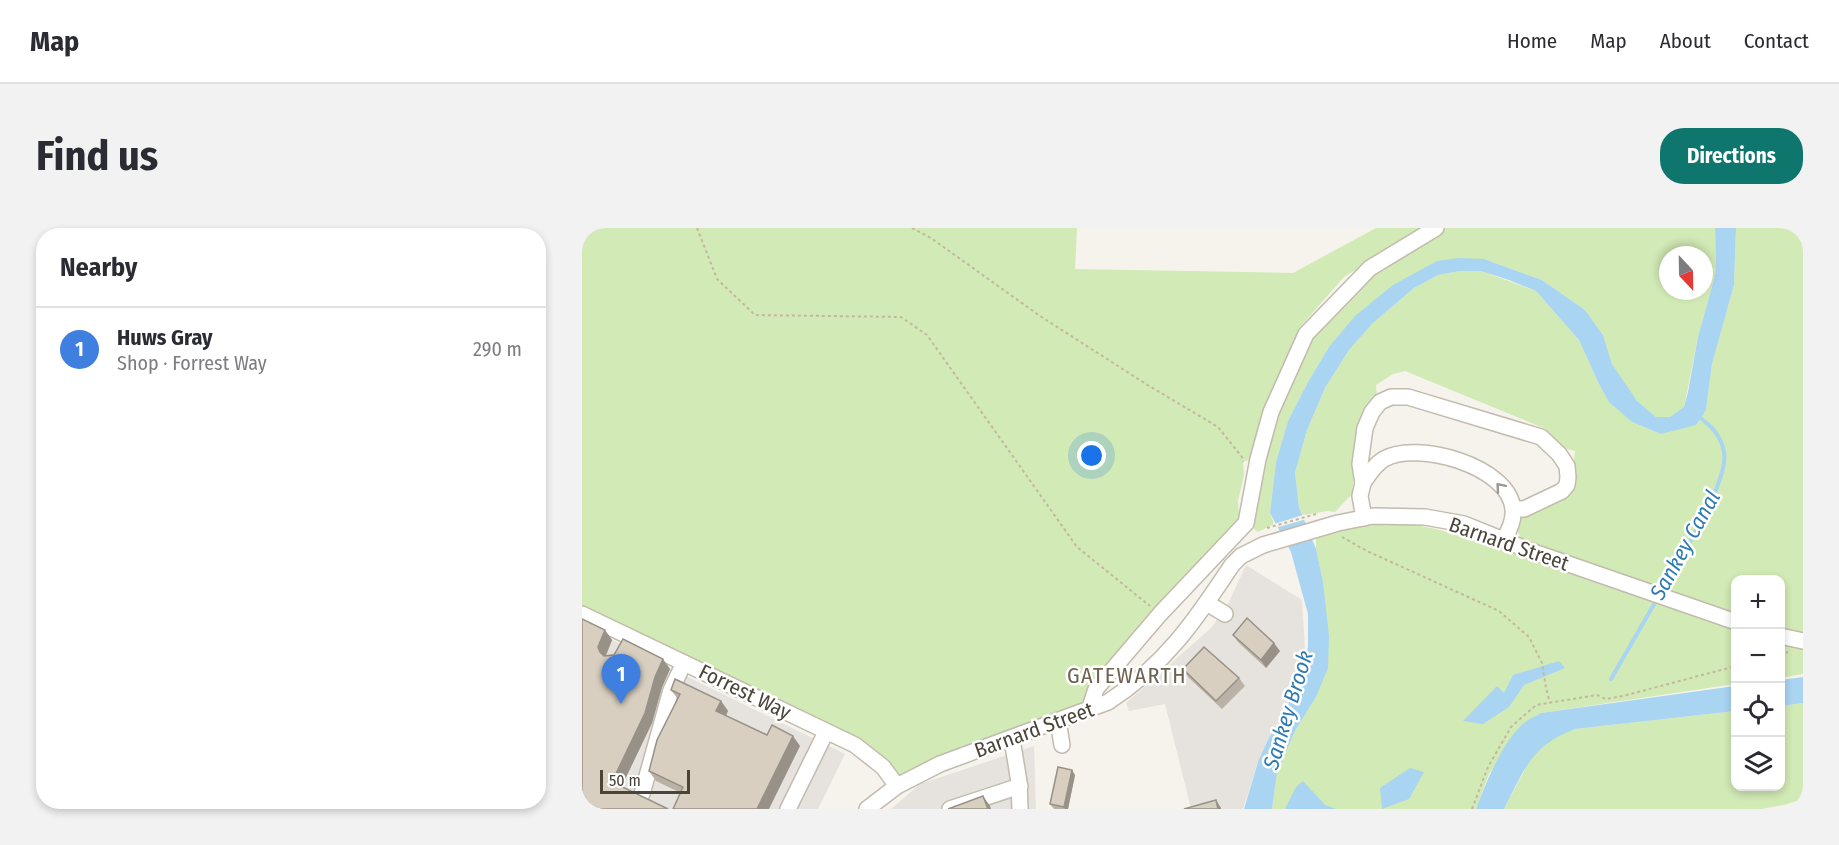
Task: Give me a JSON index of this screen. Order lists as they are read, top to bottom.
{
  "streets": {
    "street": ["Barnard Street", "Forrest Way"]
  },
  "crossings": [
    ["Barnard Street", "Forrest Way"]
  ],
  "districts": ["GATEWARTH"],
  "water": ["Sankey Canal", "Sankey Brook"],
  "scale_bar": "50 m",
  "north": "bottom",
  "page": {
    "header": "Map",
    "nav": [
      "Home",
      "Map",
      "About",
      "Contact"
    ],
    "buttons": "Directions",
    "title": "Find us",
    "heading": "Nearby",
    "list": [
      {
        "mark": "1",
        "name": "Huws Gray",
        "note": "Shop · Forrest Way",
        "value": "290 m"
      }
    ],
    "map_buttons": ["+", "−"],
    "pins": "1",
    "scale": "50 m"
  }
}
